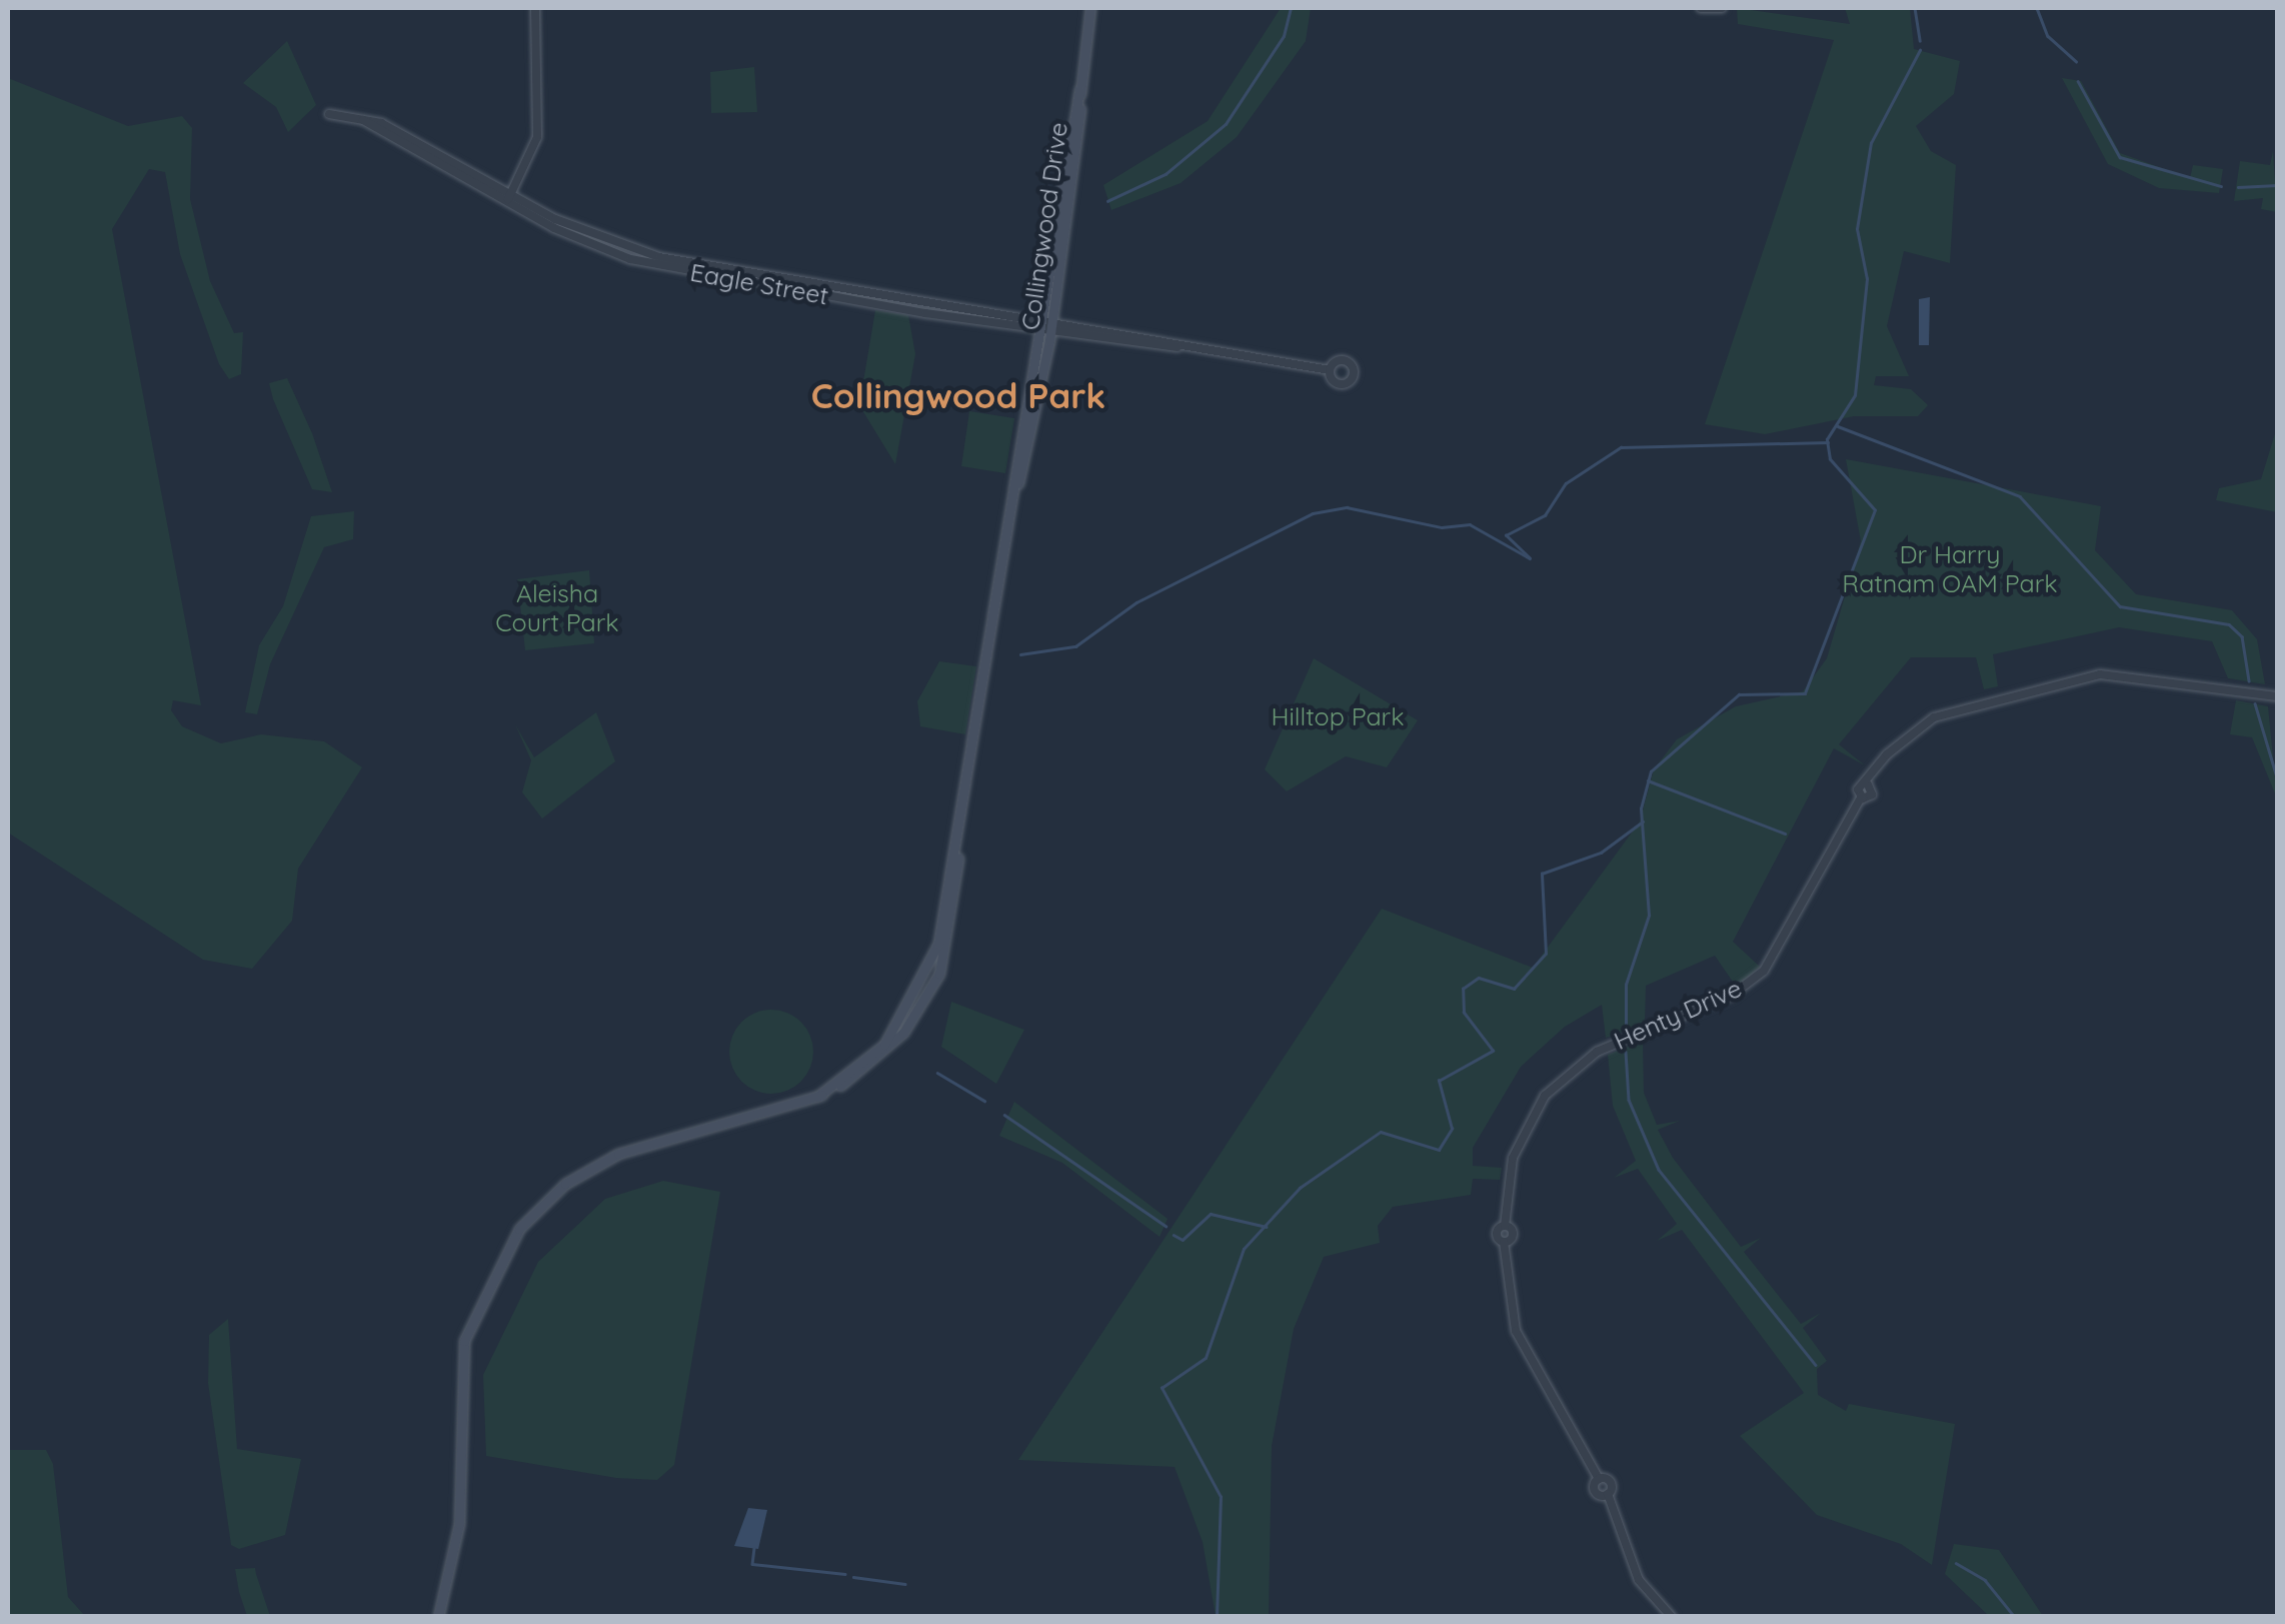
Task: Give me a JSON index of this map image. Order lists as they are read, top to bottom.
{
  "streets": {
    "main road": ["Collingwood Drive"],
    "street": ["Eagle Street", "Henty Drive"]
  },
  "crossings": [
    ["Collingwood Drive", "Eagle Street"]
  ],
  "districts": ["Collingwood Park"],
  "parks": ["Dr Harry Ratnam OAM Park", "Aleisha Court Park", "Hilltop Park"]
}
